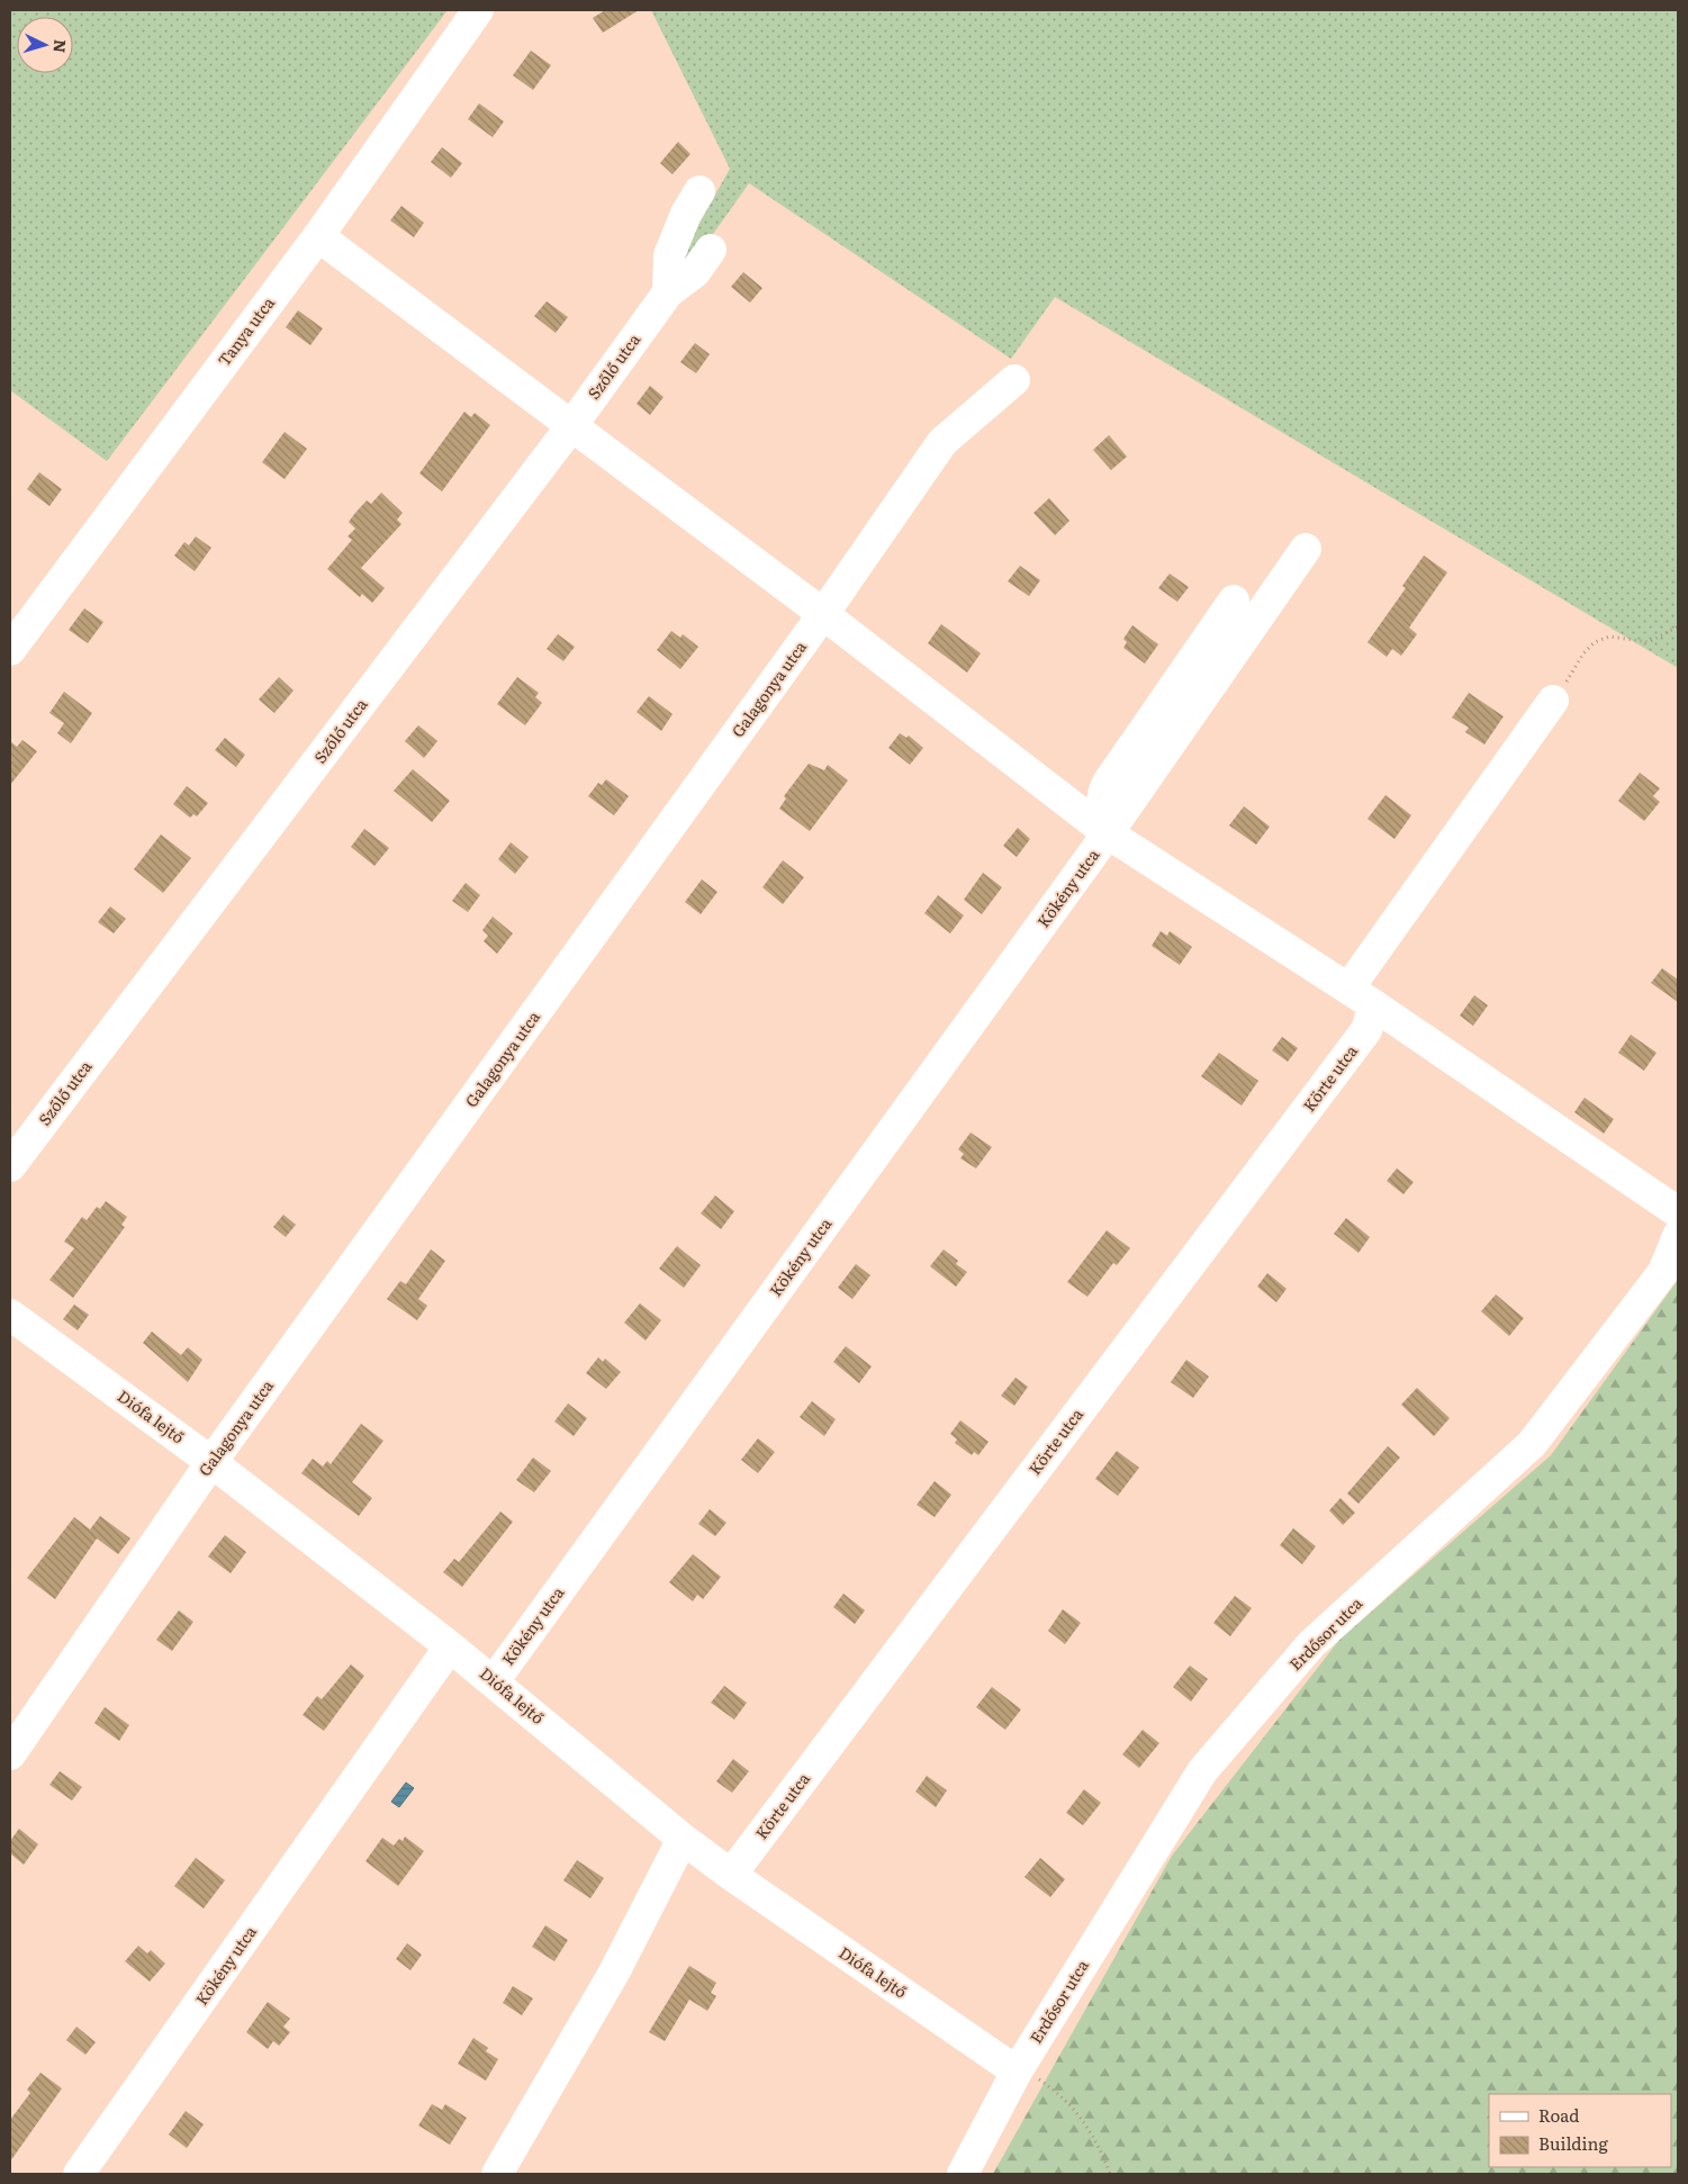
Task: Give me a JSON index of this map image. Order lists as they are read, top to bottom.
{
  "streets": {
    "street": [
      "Tanya utca",
      "Szőlő utca",
      "Galagonya utca",
      "Kökény utca",
      "Körte utca",
      "Diófa lejtő",
      "Erdősor utca"
    ]
  },
  "crossings": [
    ["Galagonya utca", "Diófa lejtő"],
    ["Kökény utca", "Diófa lejtő"],
    ["Körte utca", "Diófa lejtő"],
    ["Diófa lejtő", "Erdősor utca"]
  ],
  "legend": ["Road", "Building"],
  "north": "right"
}
